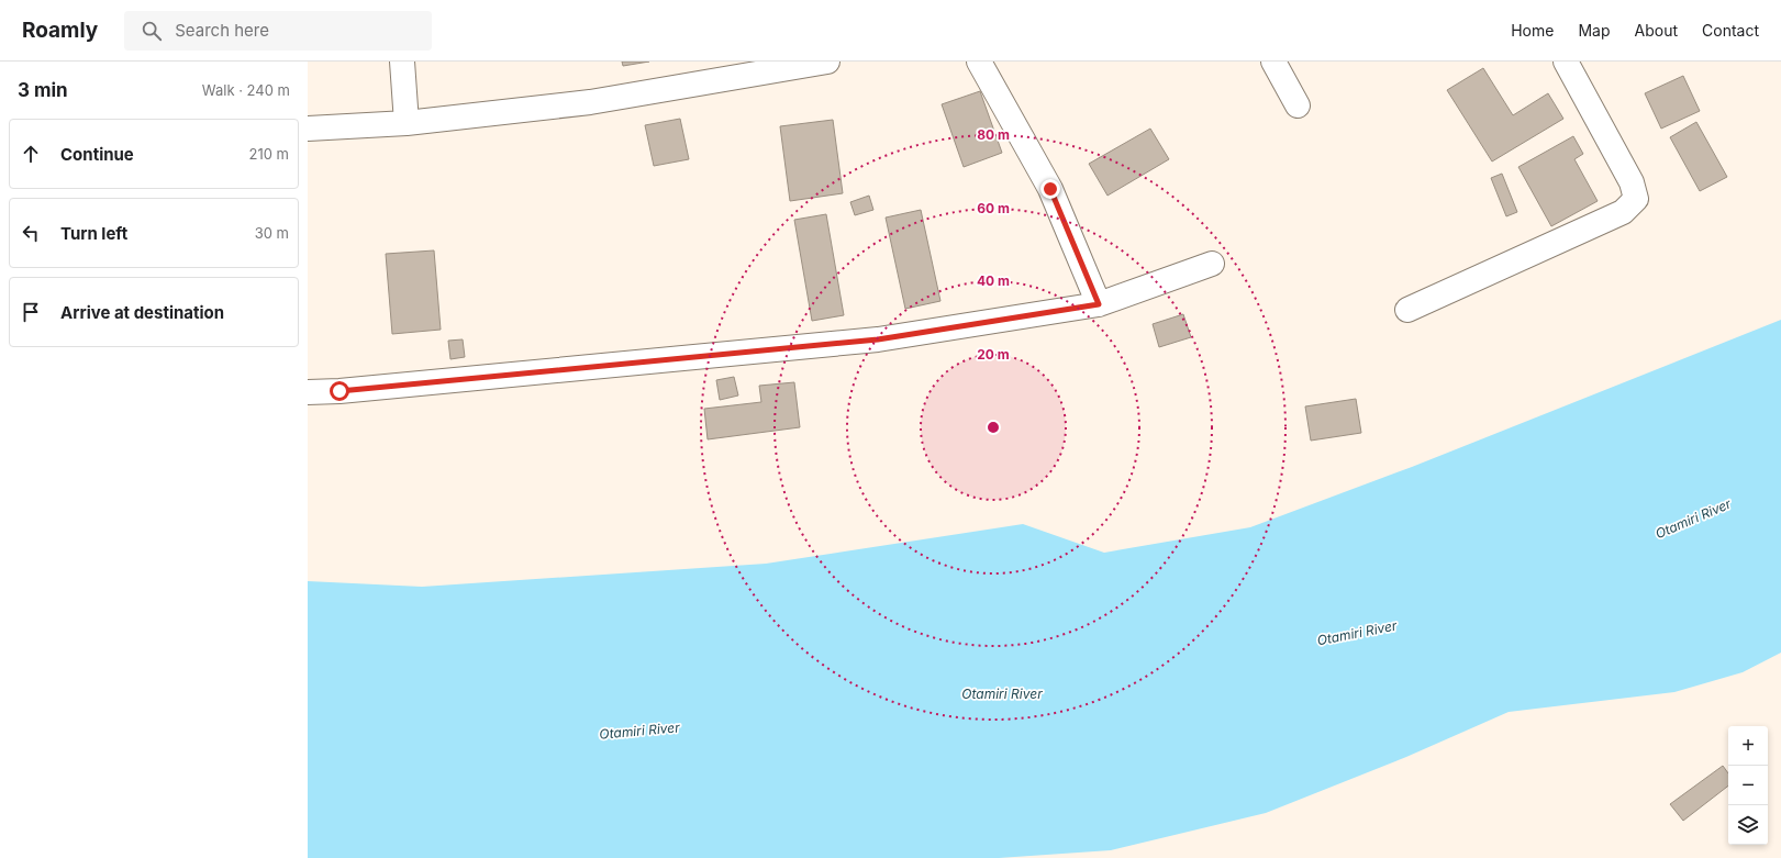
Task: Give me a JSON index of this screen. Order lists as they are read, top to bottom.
{
  "water": ["Otamiri River"],
  "page": {
    "header": "Roamly",
    "search": "Search here",
    "nav": [
      "Home",
      "Map",
      "About",
      "Contact"
    ],
    "heading": ["3 min", "Walk · 240 m"],
    "list": [
      ["Continue", "210 m"],
      ["Turn left", "30 m"],
      "Arrive at destination"
    ],
    "map_buttons": ["+", "−"]
  },
  "rings": [
    "80 m",
    "60 m",
    "40 m",
    "20 m"
  ]
}
